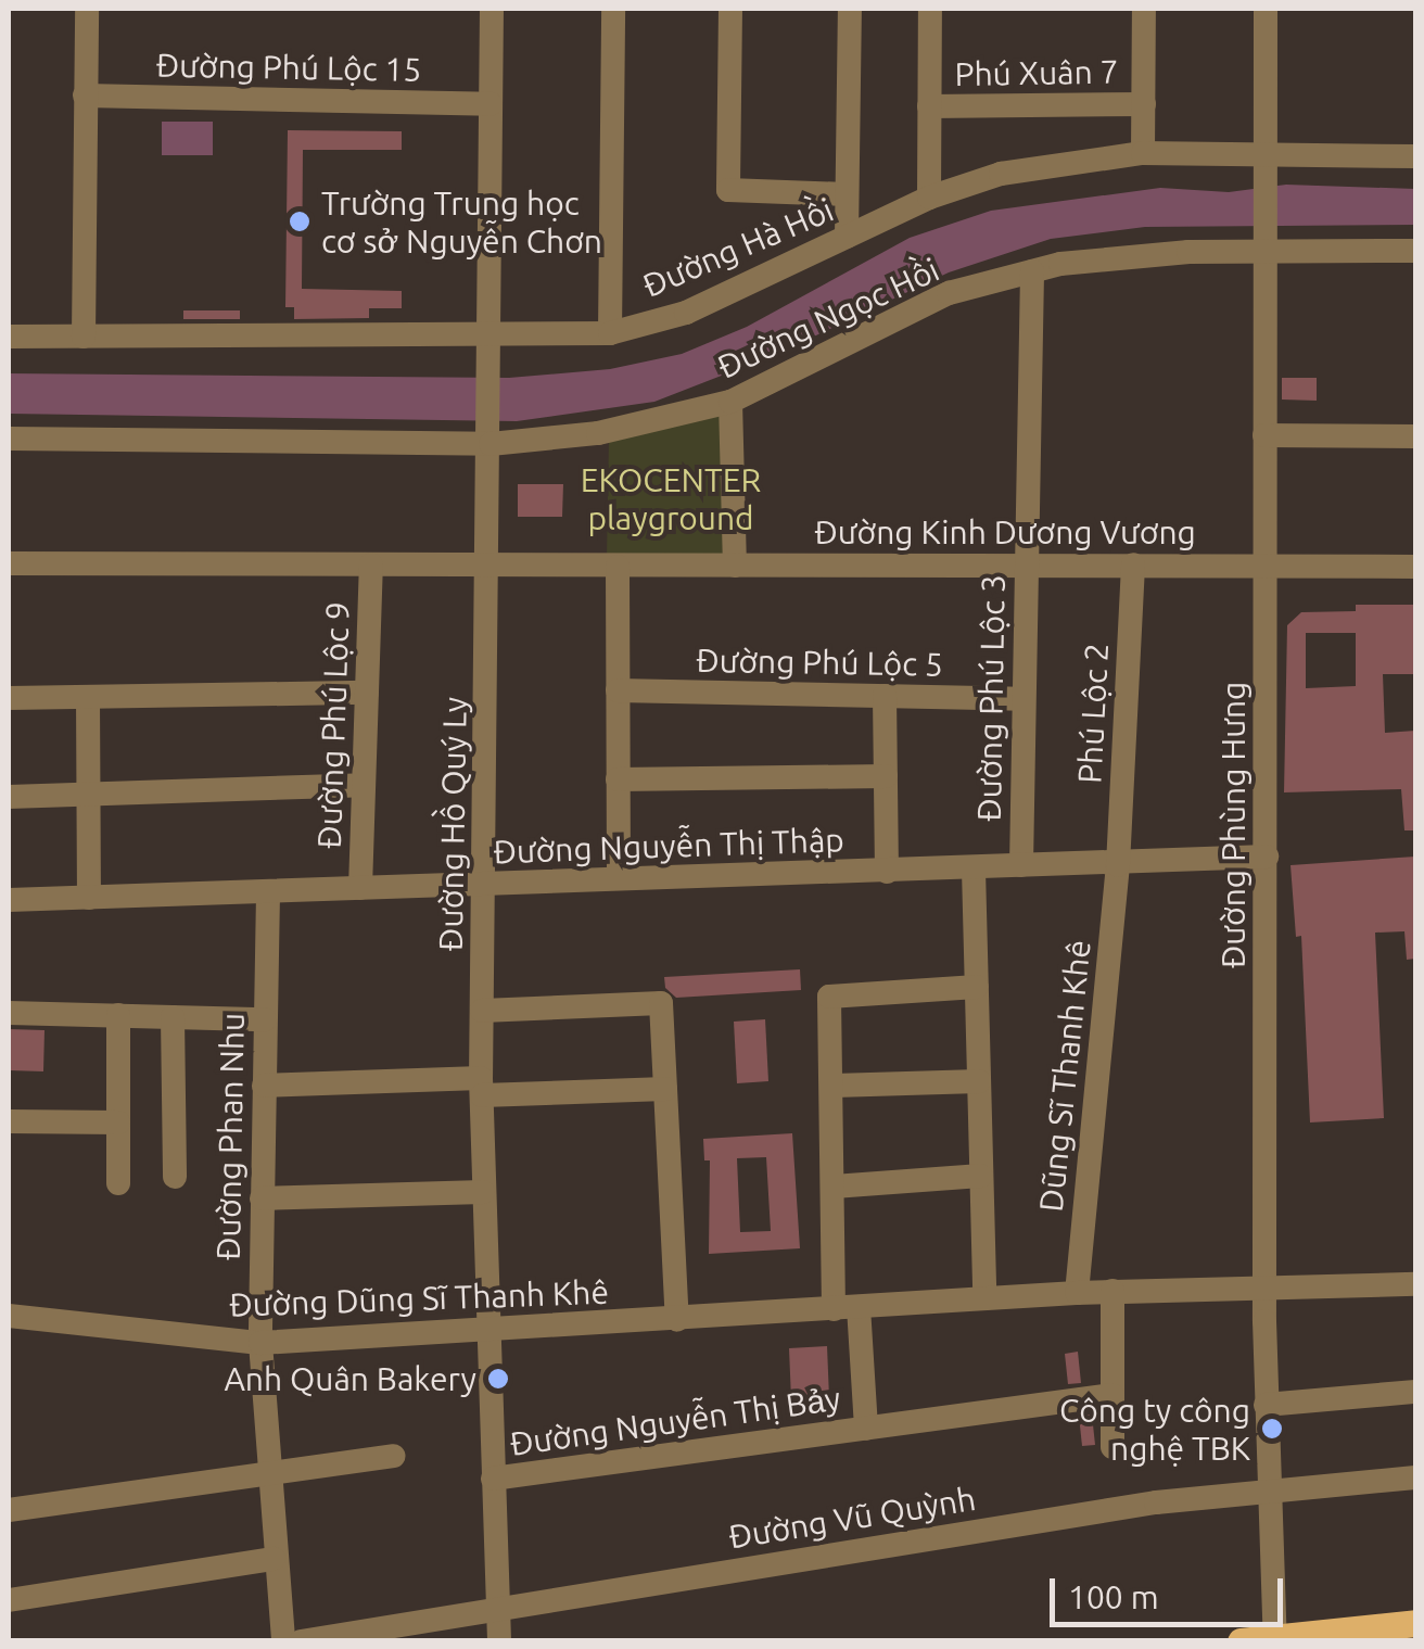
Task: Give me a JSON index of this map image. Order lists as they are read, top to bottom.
{
  "streets": {
    "street": [
      "Đường Phú Lộc 15",
      "Phú Xuân 7",
      "Đường Hà Hồi",
      "Đường Ngọc Hồi",
      "Đường Kinh Dương Vương",
      "Đường Phú Lộc 5",
      "Đường Phú Lộc 3",
      "Phú Lộc 2",
      "Đường Phú Lộc 9",
      "Đường Hồ Quý Ly",
      "Đường Phùng Hưng",
      "Đường Nguyễn Thị Thập",
      "Dũng Sĩ Thanh Khê",
      "Đường Phan Nhu",
      "Đường Dũng Sĩ Thanh Khê",
      "Đường Nguyễn Thị Bảy",
      "Đường Vũ Quỳnh"
    ]
  },
  "crossings": [
    ["Đường Phú Lộc 15", "Đường Hồ Quý Ly"],
    ["Đường Hà Hồi", "Đường Hồ Quý Ly"],
    ["Đường Hà Hồi", "Đường Phùng Hưng"],
    ["Đường Ngọc Hồi", "Đường Phú Lộc 3"],
    ["Đường Ngọc Hồi", "Đường Hồ Quý Ly"],
    ["Đường Ngọc Hồi", "Đường Phùng Hưng"],
    ["Đường Kinh Dương Vương", "Đường Phú Lộc 3"],
    ["Đường Kinh Dương Vương", "Phú Lộc 2"],
    ["Đường Kinh Dương Vương", "Đường Phú Lộc 9"],
    ["Đường Kinh Dương Vương", "Đường Hồ Quý Ly"],
    ["Đường Kinh Dương Vương", "Đường Phùng Hưng"],
    ["Đường Phú Lộc 5", "Đường Phú Lộc 3"],
    ["Đường Phú Lộc 3", "Đường Nguyễn Thị Thập"],
    ["Phú Lộc 2", "Đường Nguyễn Thị Thập"],
    ["Phú Lộc 2", "Dũng Sĩ Thanh Khê"],
    ["Đường Phú Lộc 9", "Đường Nguyễn Thị Thập"],
    ["Đường Hồ Quý Ly", "Đường Nguyễn Thị Thập"],
    ["Đường Hồ Quý Ly", "Đường Dũng Sĩ Thanh Khê"],
    ["Đường Hồ Quý Ly", "Đường Nguyễn Thị Bảy"],
    ["Đường Hồ Quý Ly", "Đường Vũ Quỳnh"],
    ["Đường Phùng Hưng", "Đường Nguyễn Thị Thập"],
    ["Đường Phùng Hưng", "Đường Dũng Sĩ Thanh Khê"],
    ["Đường Phùng Hưng", "Đường Vũ Quỳnh"],
    ["Đường Nguyễn Thị Thập", "Dũng Sĩ Thanh Khê"],
    ["Đường Nguyễn Thị Thập", "Đường Phan Nhu"],
    ["Dũng Sĩ Thanh Khê", "Đường Dũng Sĩ Thanh Khê"],
    ["Đường Phan Nhu", "Đường Dũng Sĩ Thanh Khê"],
    ["Đường Dũng Sĩ Thanh Khê", "Đường Nguyễn Thị Bảy"]
  ],
  "parks": ["EKOCENTER playground"],
  "places": ["Trường Trung học cơ sở Nguyễn Chơn", "Anh Quân Bakery", "Công ty công nghệ TBK"],
  "scale_bar": "100 m"
}
